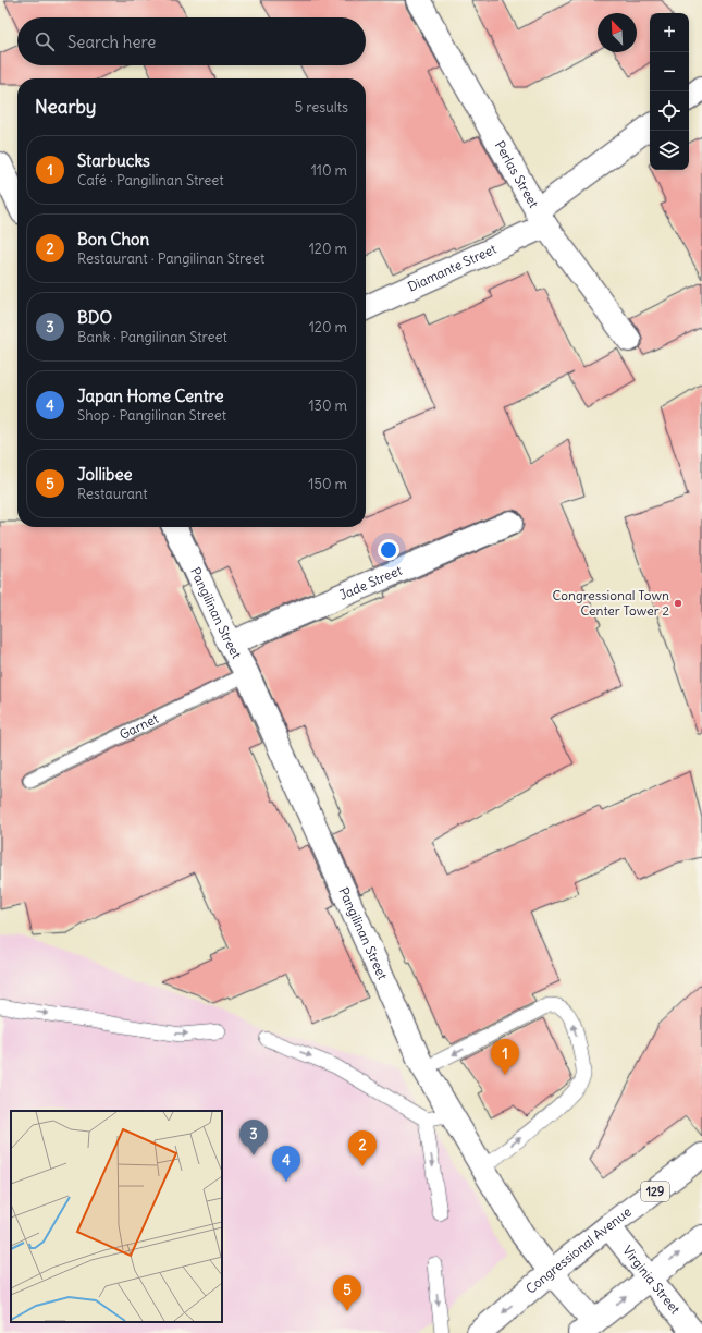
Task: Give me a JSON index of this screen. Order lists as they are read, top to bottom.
{
  "streets": {
    "street": [
      "Perlas Street",
      "Diamante Street",
      "Jade Street",
      "Pangilinan Street",
      "129",
      "Congressional Avenue",
      "Virginia Street"
    ],
    "lane": ["Garnet"]
  },
  "crossings": [
    ["Perlas Street", "Diamante Street"],
    ["Jade Street", "Pangilinan Street"],
    ["Pangilinan Street", "Garnet"],
    ["Pangilinan Street", "Congressional Avenue"],
    ["Congressional Avenue", "Virginia Street"]
  ],
  "places": ["Congressional Town Center Tower 2"],
  "north": "top left",
  "page": {
    "map_buttons": ["+", "−"],
    "search": "Search here",
    "heading": ["Nearby", "5 results"],
    "list": [
      {
        "mark": "1",
        "name": "Starbucks",
        "note": "Café · Pangilinan Street",
        "value": "110 m"
      },
      {
        "mark": "2",
        "name": "Bon Chon",
        "note": "Restaurant · Pangilinan Street",
        "value": "120 m"
      },
      {
        "mark": "3",
        "name": "BDO",
        "note": "Bank · Pangilinan Street",
        "value": "120 m"
      },
      {
        "mark": "4",
        "name": "Japan Home Centre",
        "note": "Shop · Pangilinan Street",
        "value": "130 m"
      },
      {
        "mark": "5",
        "name": "Jollibee",
        "note": "Restaurant",
        "value": "150 m"
      }
    ],
    "pins": [
      "1",
      "3",
      "2",
      "4",
      "5"
    ]
  }
}
